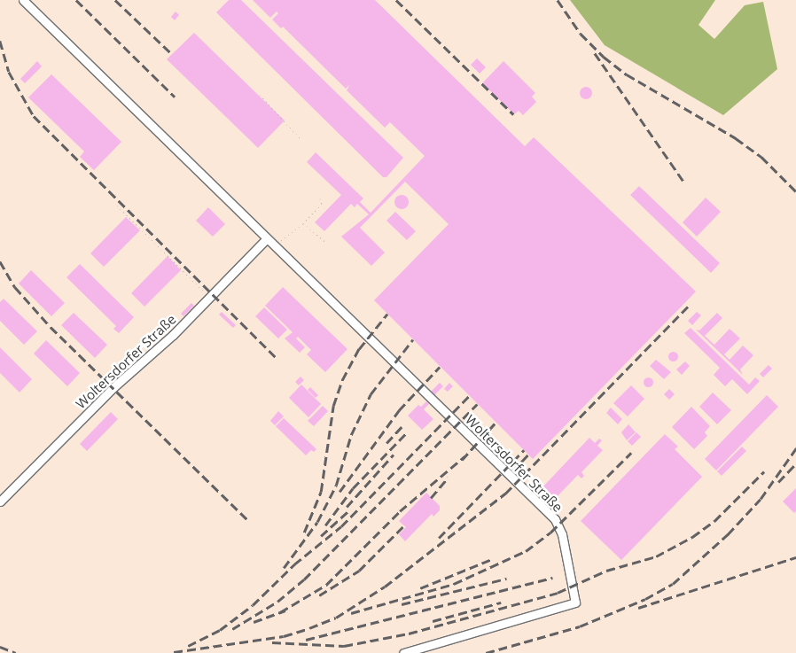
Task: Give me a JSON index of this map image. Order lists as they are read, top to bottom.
{
  "streets": {
    "lane": ["Woltersdorfer Straße"]
  }
}
